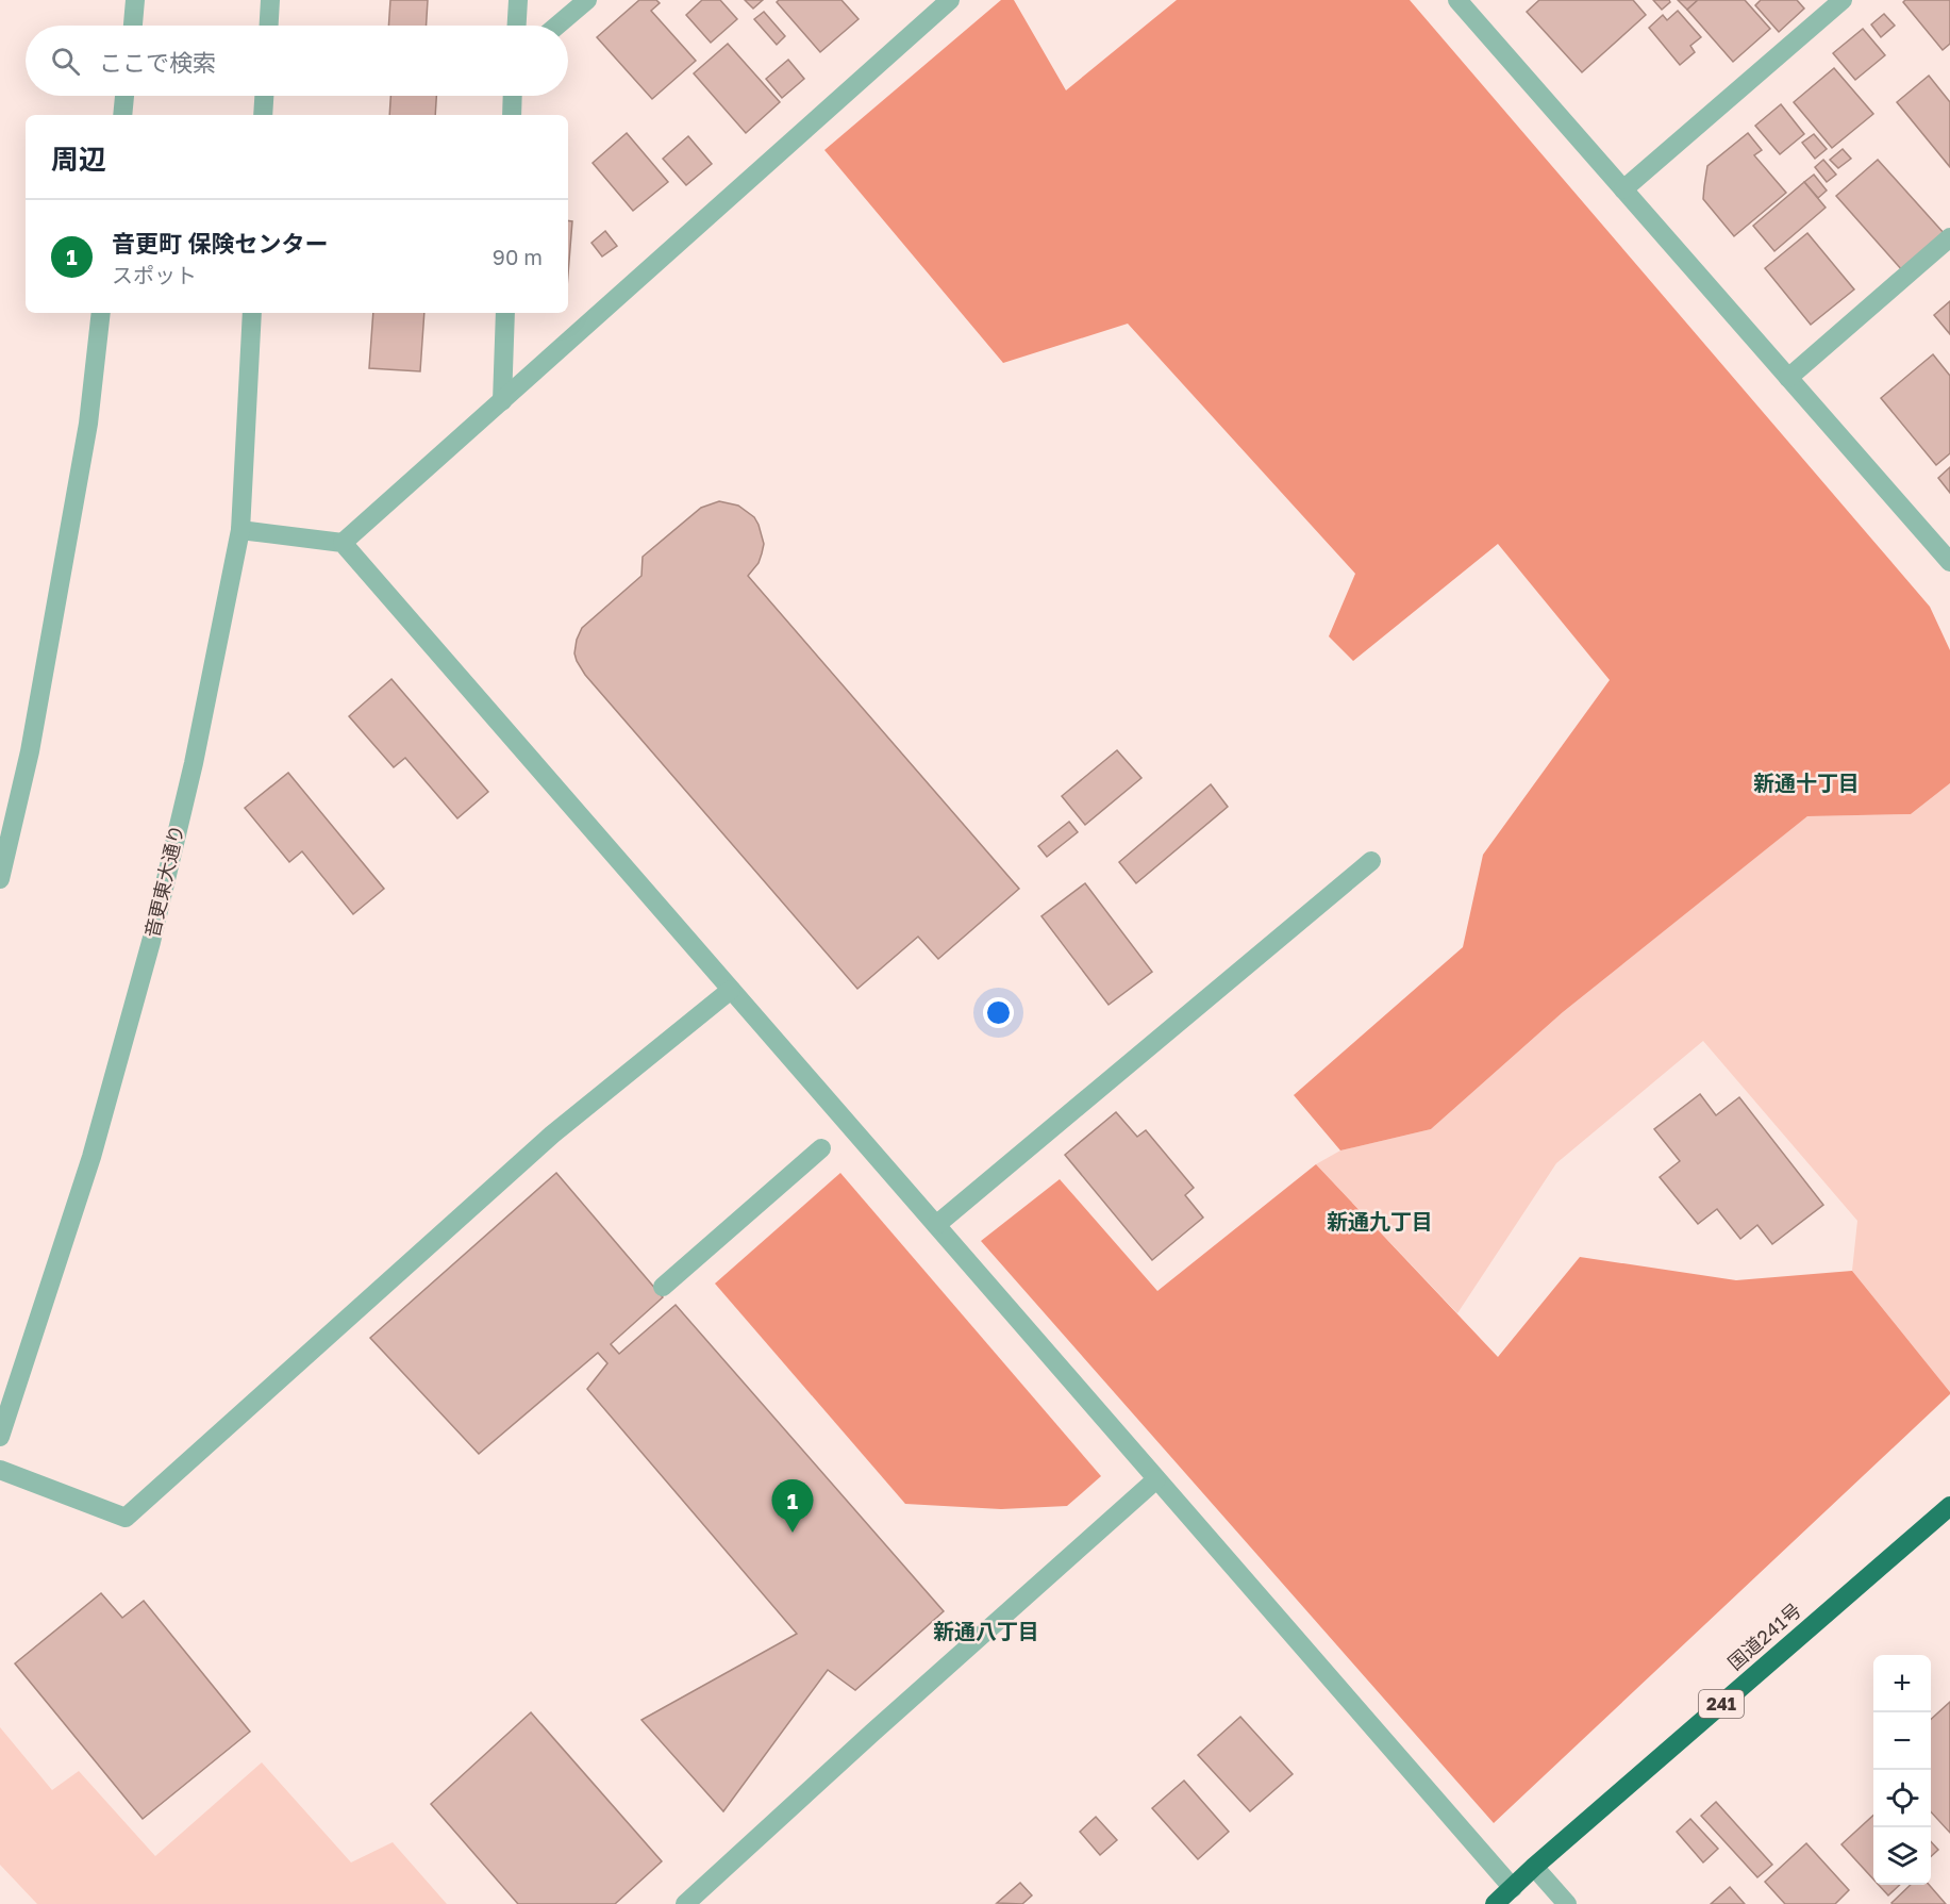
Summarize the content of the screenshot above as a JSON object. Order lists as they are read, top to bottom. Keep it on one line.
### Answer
{"streets":{"highway":["国道241号","241"],"street":["音更東大通り"]},"districts":["新通十丁目","新通九丁目","新通八丁目"],"page":{"search":"ここで検索","heading":"周辺","list":[{"mark":"1","name":"音更町 保険センター","note":"スポット","value":"90 m"}],"pins":"1","map_buttons":["+","−"]}}
